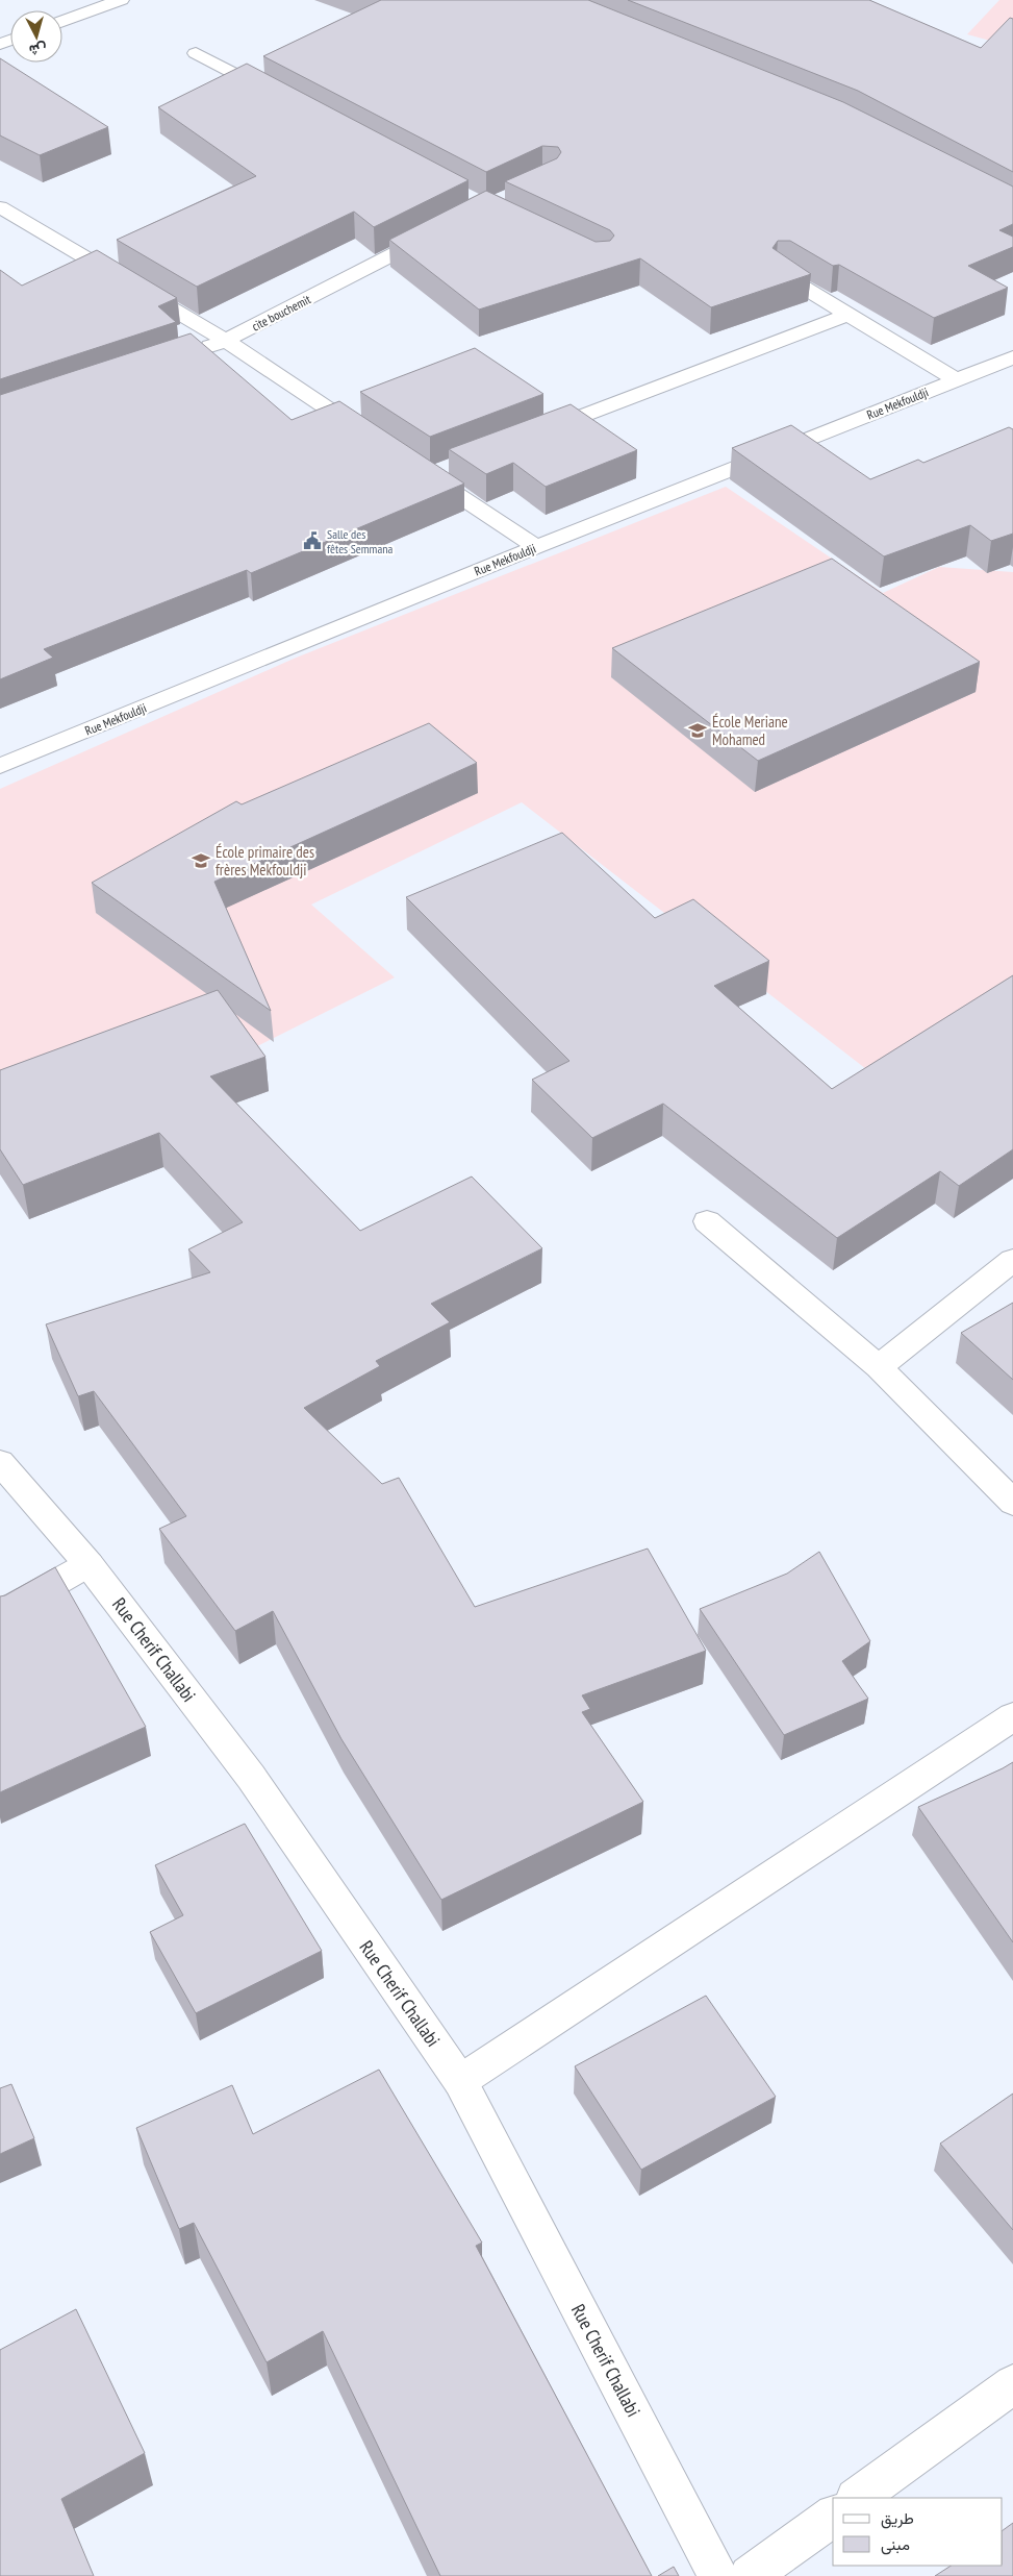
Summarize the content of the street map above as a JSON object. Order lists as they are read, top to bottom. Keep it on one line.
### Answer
{"streets":{"street":["cite bouchemit","Rue Mekfouldji","Rue Cherif Challabi"]},"places":{"public building":["Salle des fêtes Semmana"],"school or university":["École Meriane Mohamed","École primaire des frères Mekfouldji"]},"legend":["طريق","مبنى"],"north":"bottom"}
